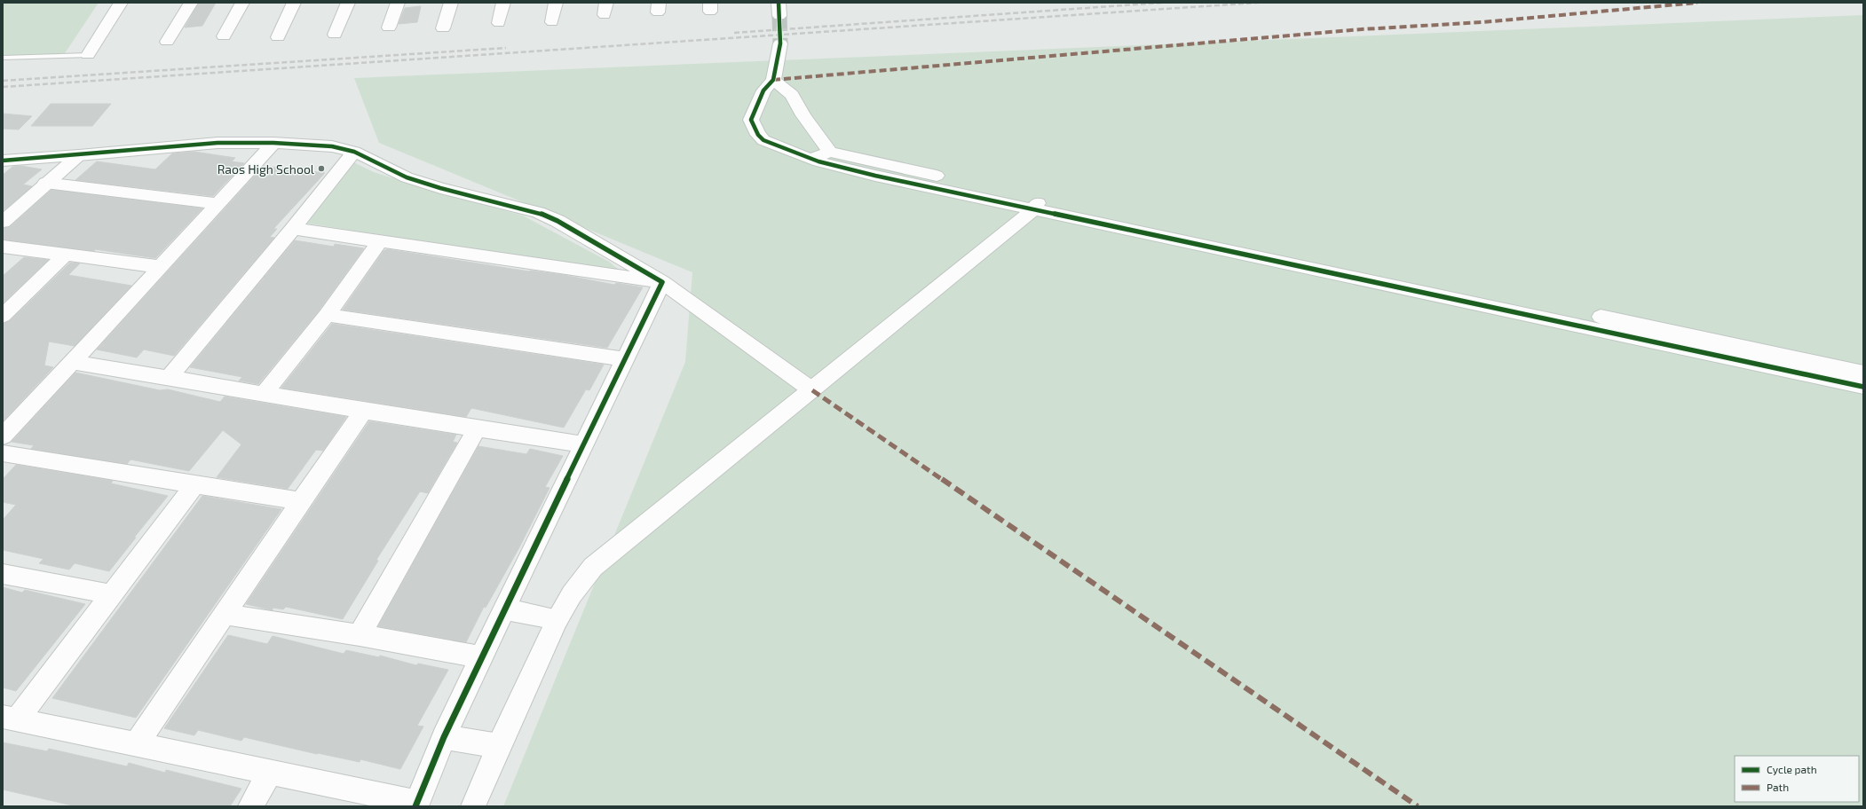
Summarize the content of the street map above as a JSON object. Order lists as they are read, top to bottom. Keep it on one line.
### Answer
{"places":["Raos High School"],"legend":["Cycle path","Path"]}
